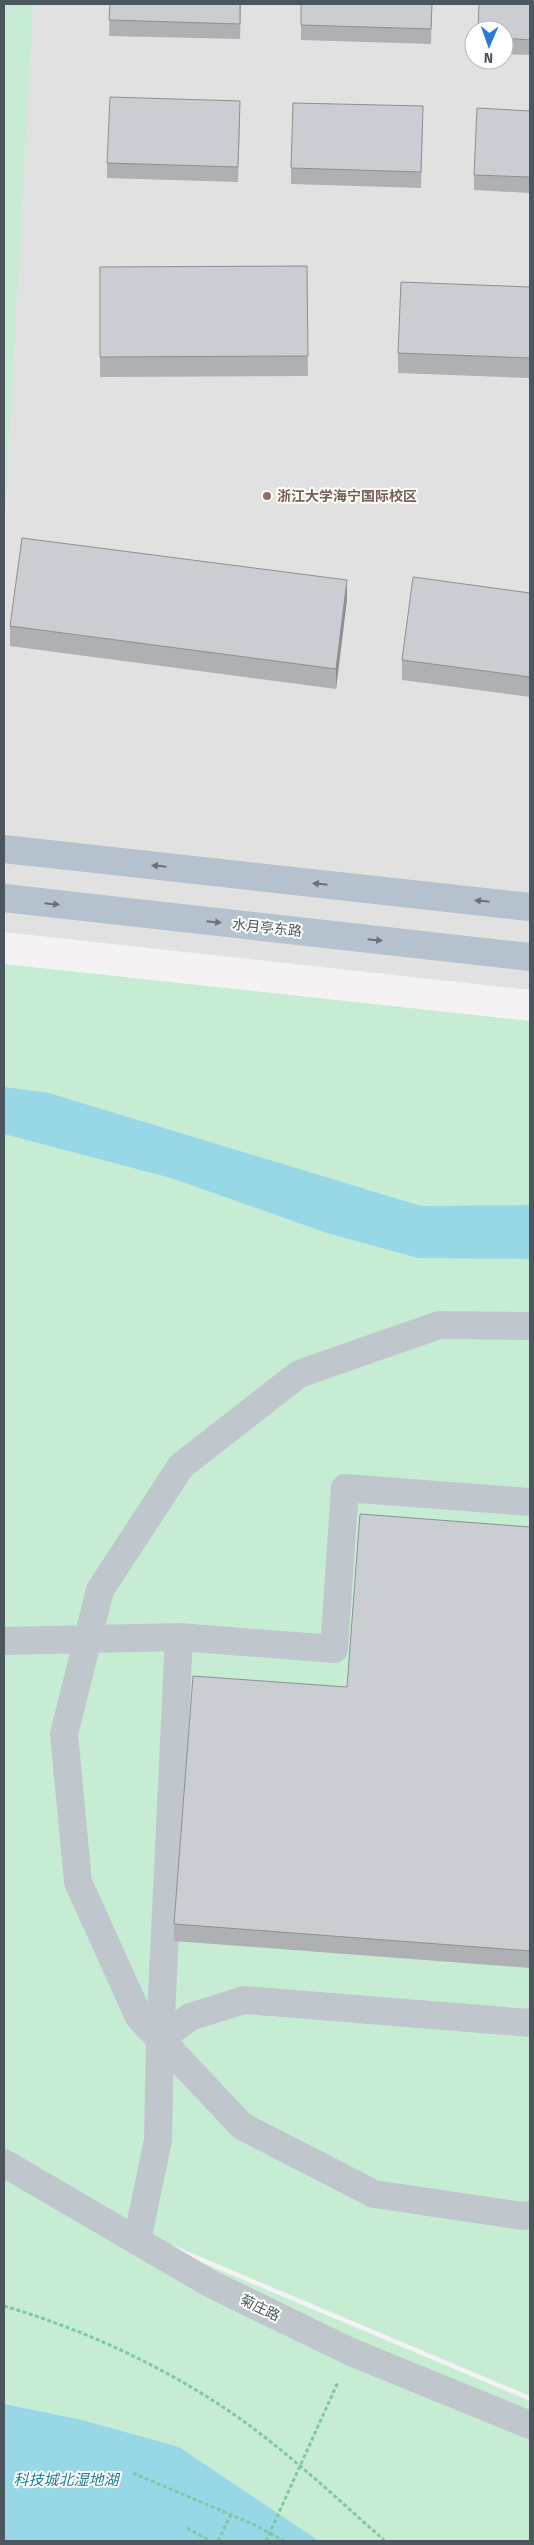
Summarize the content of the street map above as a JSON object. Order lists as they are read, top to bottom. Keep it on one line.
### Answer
{"streets":{"main road":["水月亭东路"],"street":["菊庄路"]},"water":["科技城北湿地湖"],"places":["浙江大学海宁国际校区"],"north":"bottom"}
